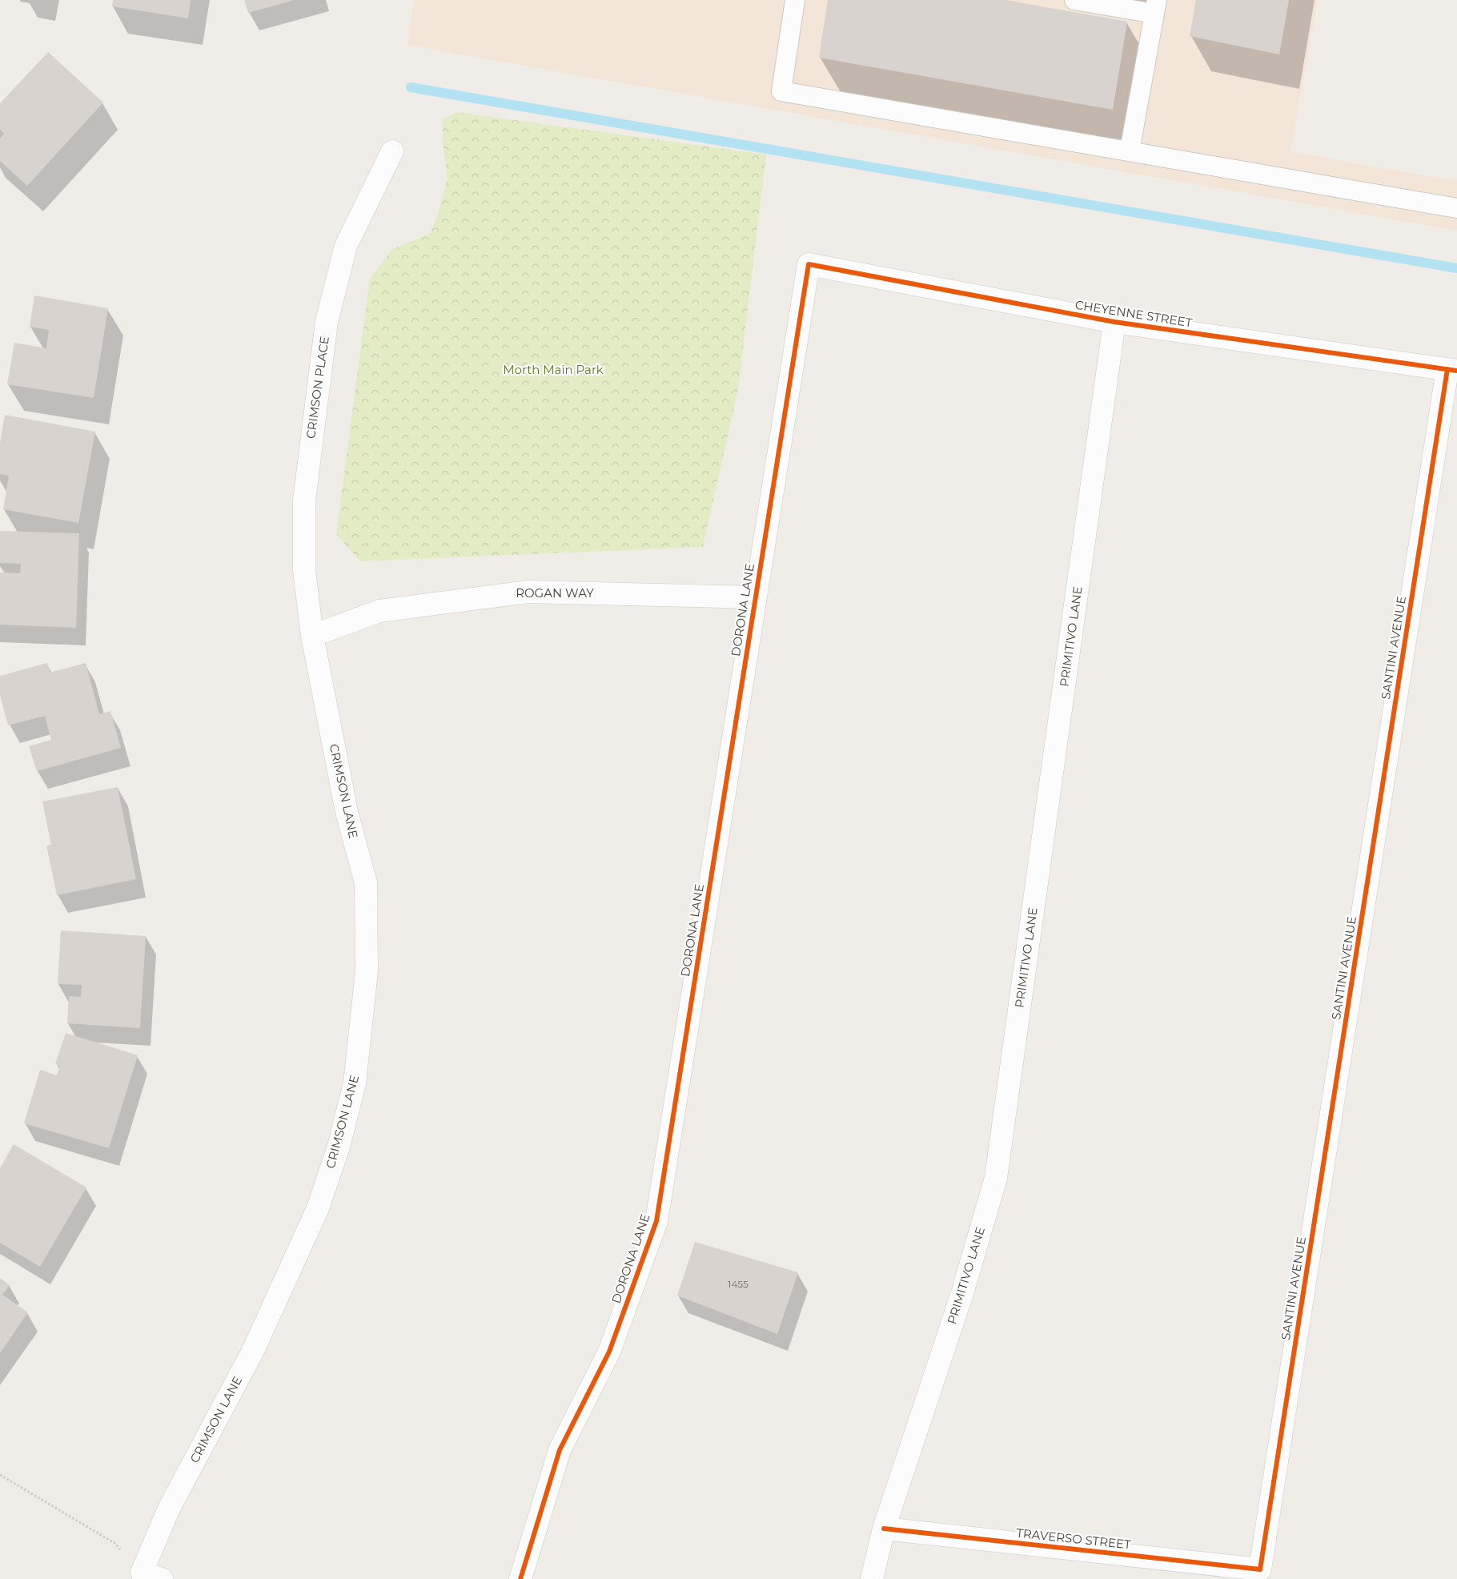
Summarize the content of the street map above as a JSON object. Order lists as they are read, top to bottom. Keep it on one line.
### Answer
{"streets":{"street":["CHEYENNE STREET","CRIMSON PLACE","ROGAN WAY","DORONA LANE","PRIMITIVO LANE","SANTINI AVENUE","CRIMSON LANE","TRAVERSO STREET"]},"crossings":[["CHEYENNE STREET","DORONA LANE"],["CHEYENNE STREET","PRIMITIVO LANE"],["CHEYENNE STREET","SANTINI AVENUE"],["CRIMSON PLACE","ROGAN WAY"],["CRIMSON PLACE","CRIMSON LANE"],["ROGAN WAY","DORONA LANE"],["ROGAN WAY","CRIMSON LANE"],["PRIMITIVO LANE","TRAVERSO STREET"],["SANTINI AVENUE","TRAVERSO STREET"]],"parks":["Morth Main Park"],"house_numbers":["1455"]}
